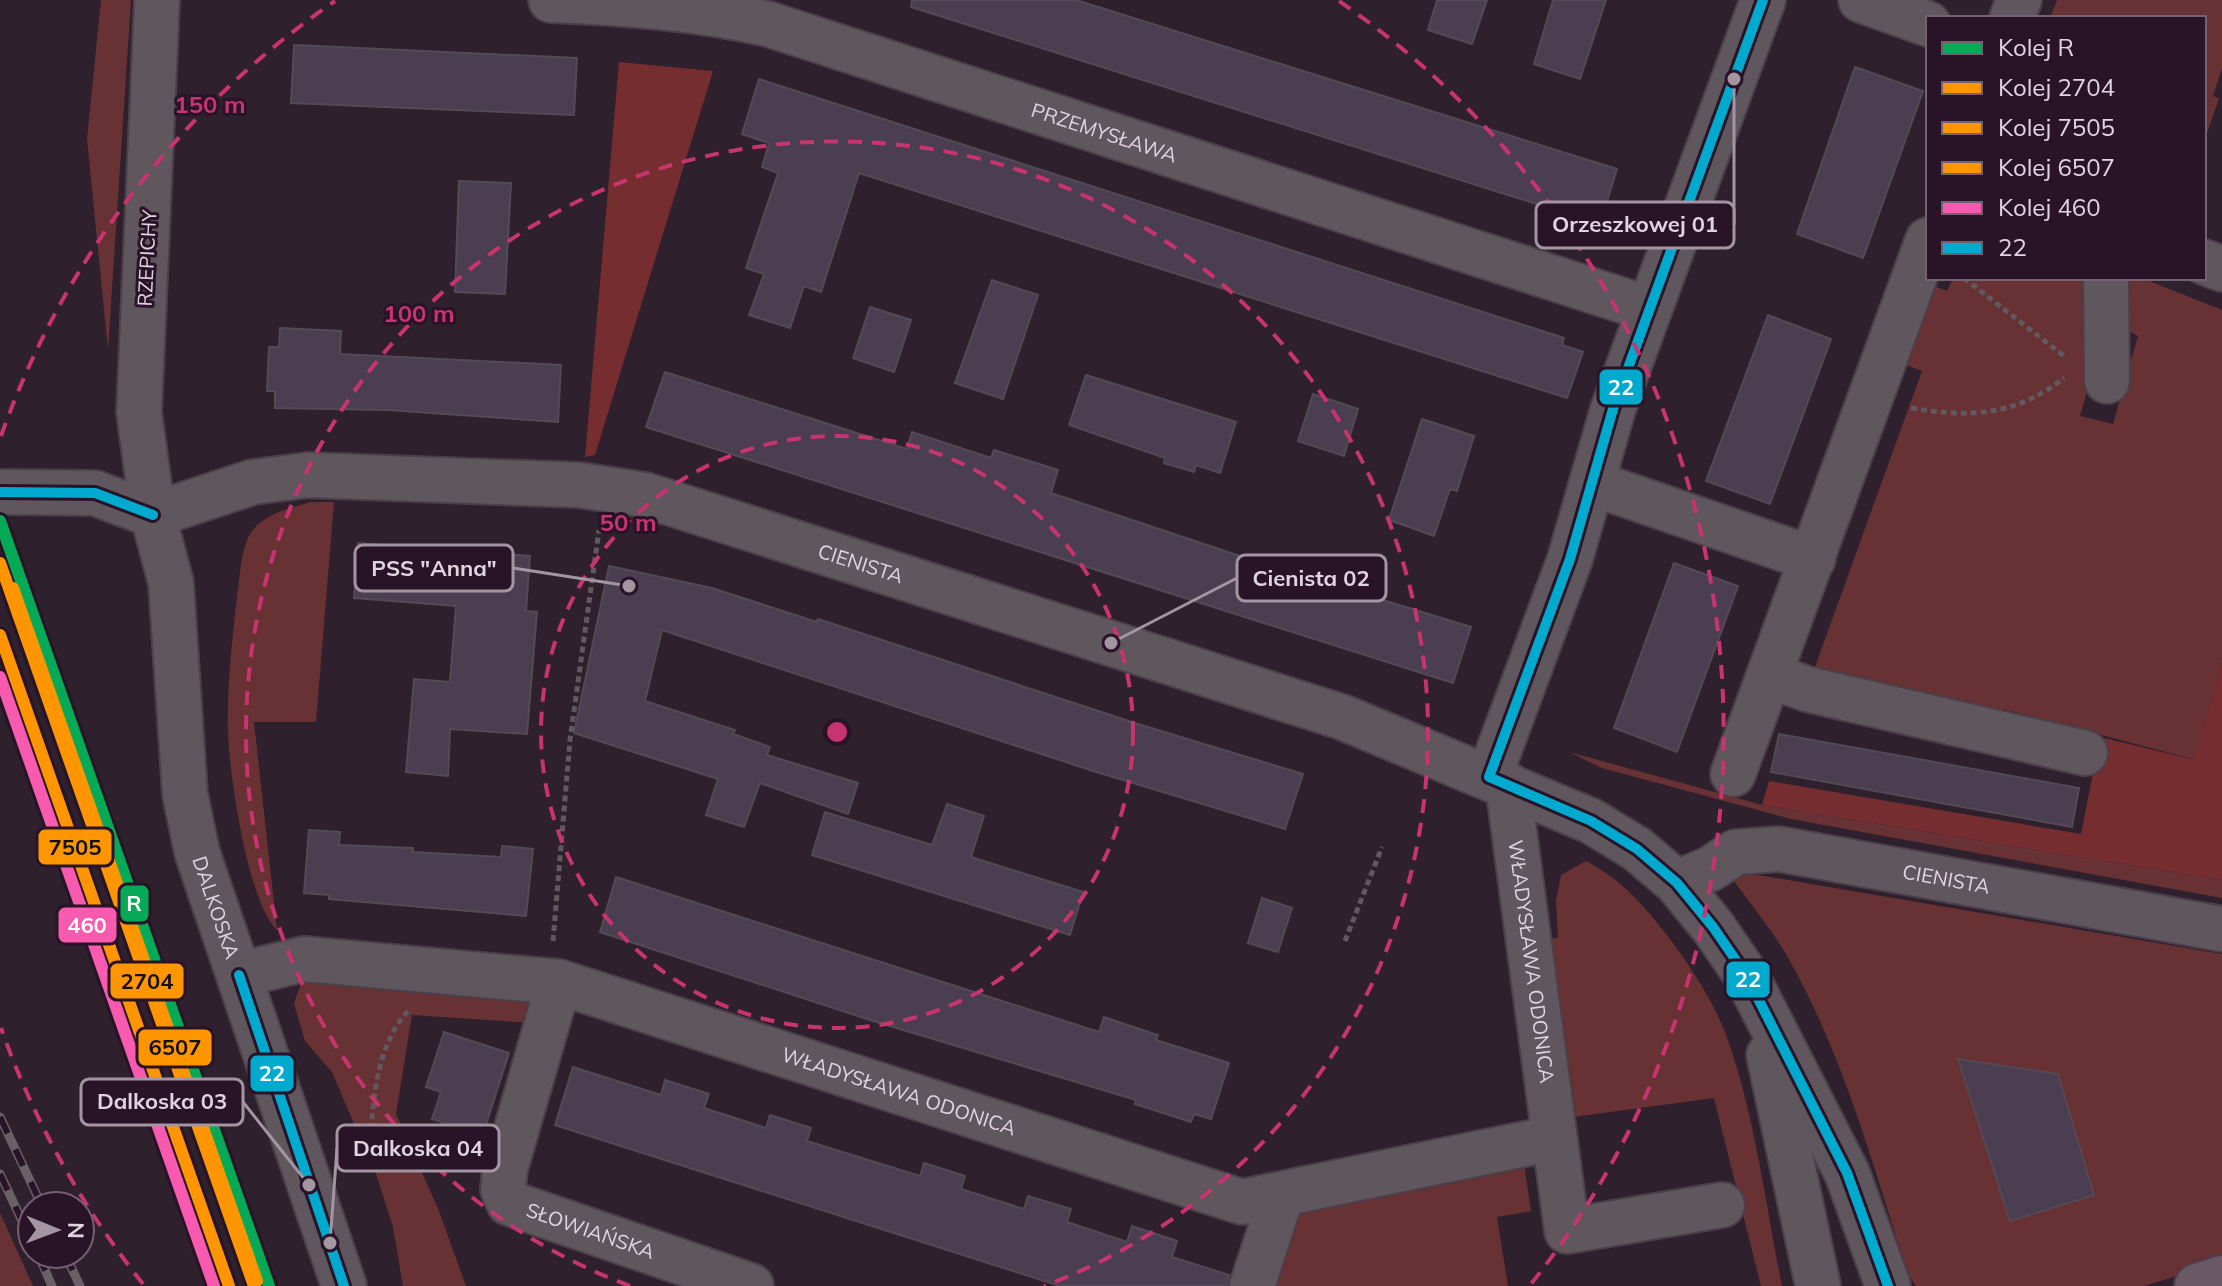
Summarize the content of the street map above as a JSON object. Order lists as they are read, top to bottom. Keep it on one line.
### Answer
{"streets":{"street":["PRZEMYSŁAWA","RZEPICHY","CIENISTA","DALKOSKA","WŁADYSŁAWA ODONICA","SŁOWIAŃSKA"]},"crossings":[["RZEPICHY","CIENISTA"],["RZEPICHY","DALKOSKA"],["CIENISTA","DALKOSKA"],["CIENISTA","WŁADYSŁAWA ODONICA"],["DALKOSKA","WŁADYSŁAWA ODONICA"],["WŁADYSŁAWA ODONICA","SŁOWIAŃSKA"]],"places":["Orzeszkowej 01","PSS \"Anna\"","Cienista 02","Dalkoska 03","Dalkoska 04"],"lines":["transit line 22","rail line R","rail line 2704","rail line 6507","rail line 7505","rail line 460"],"legend":["Kolej R","Kolej 2704","Kolej 7505","Kolej 6507","Kolej 460","22"],"north":"right","rings":["150 m","100 m","50 m"]}
